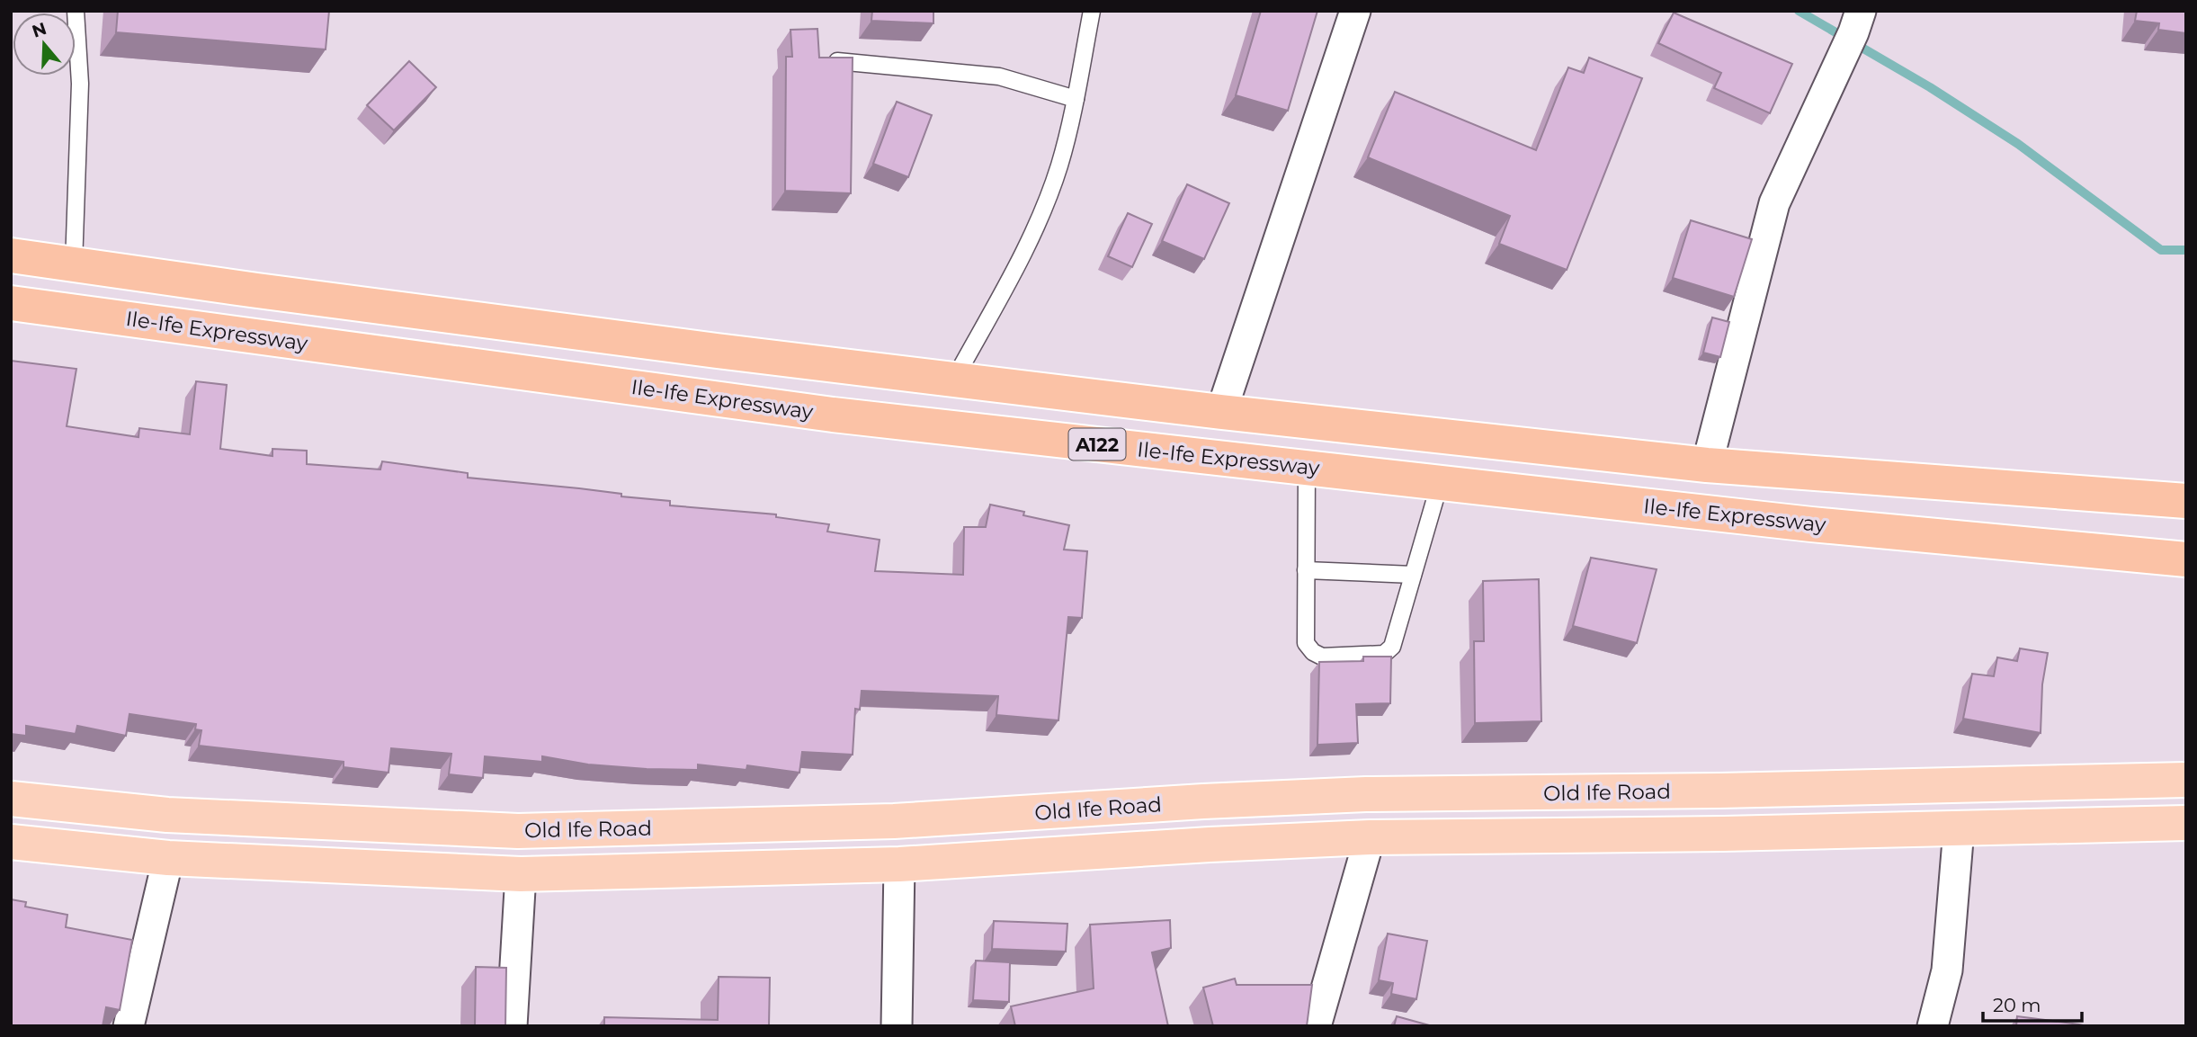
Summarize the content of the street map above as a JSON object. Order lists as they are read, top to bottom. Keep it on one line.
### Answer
{"streets":{"highway":["Ile-Ife Expressway","A122"],"main road":["Old Ife Road"]},"scale_bar":"20 m","north":"top"}
